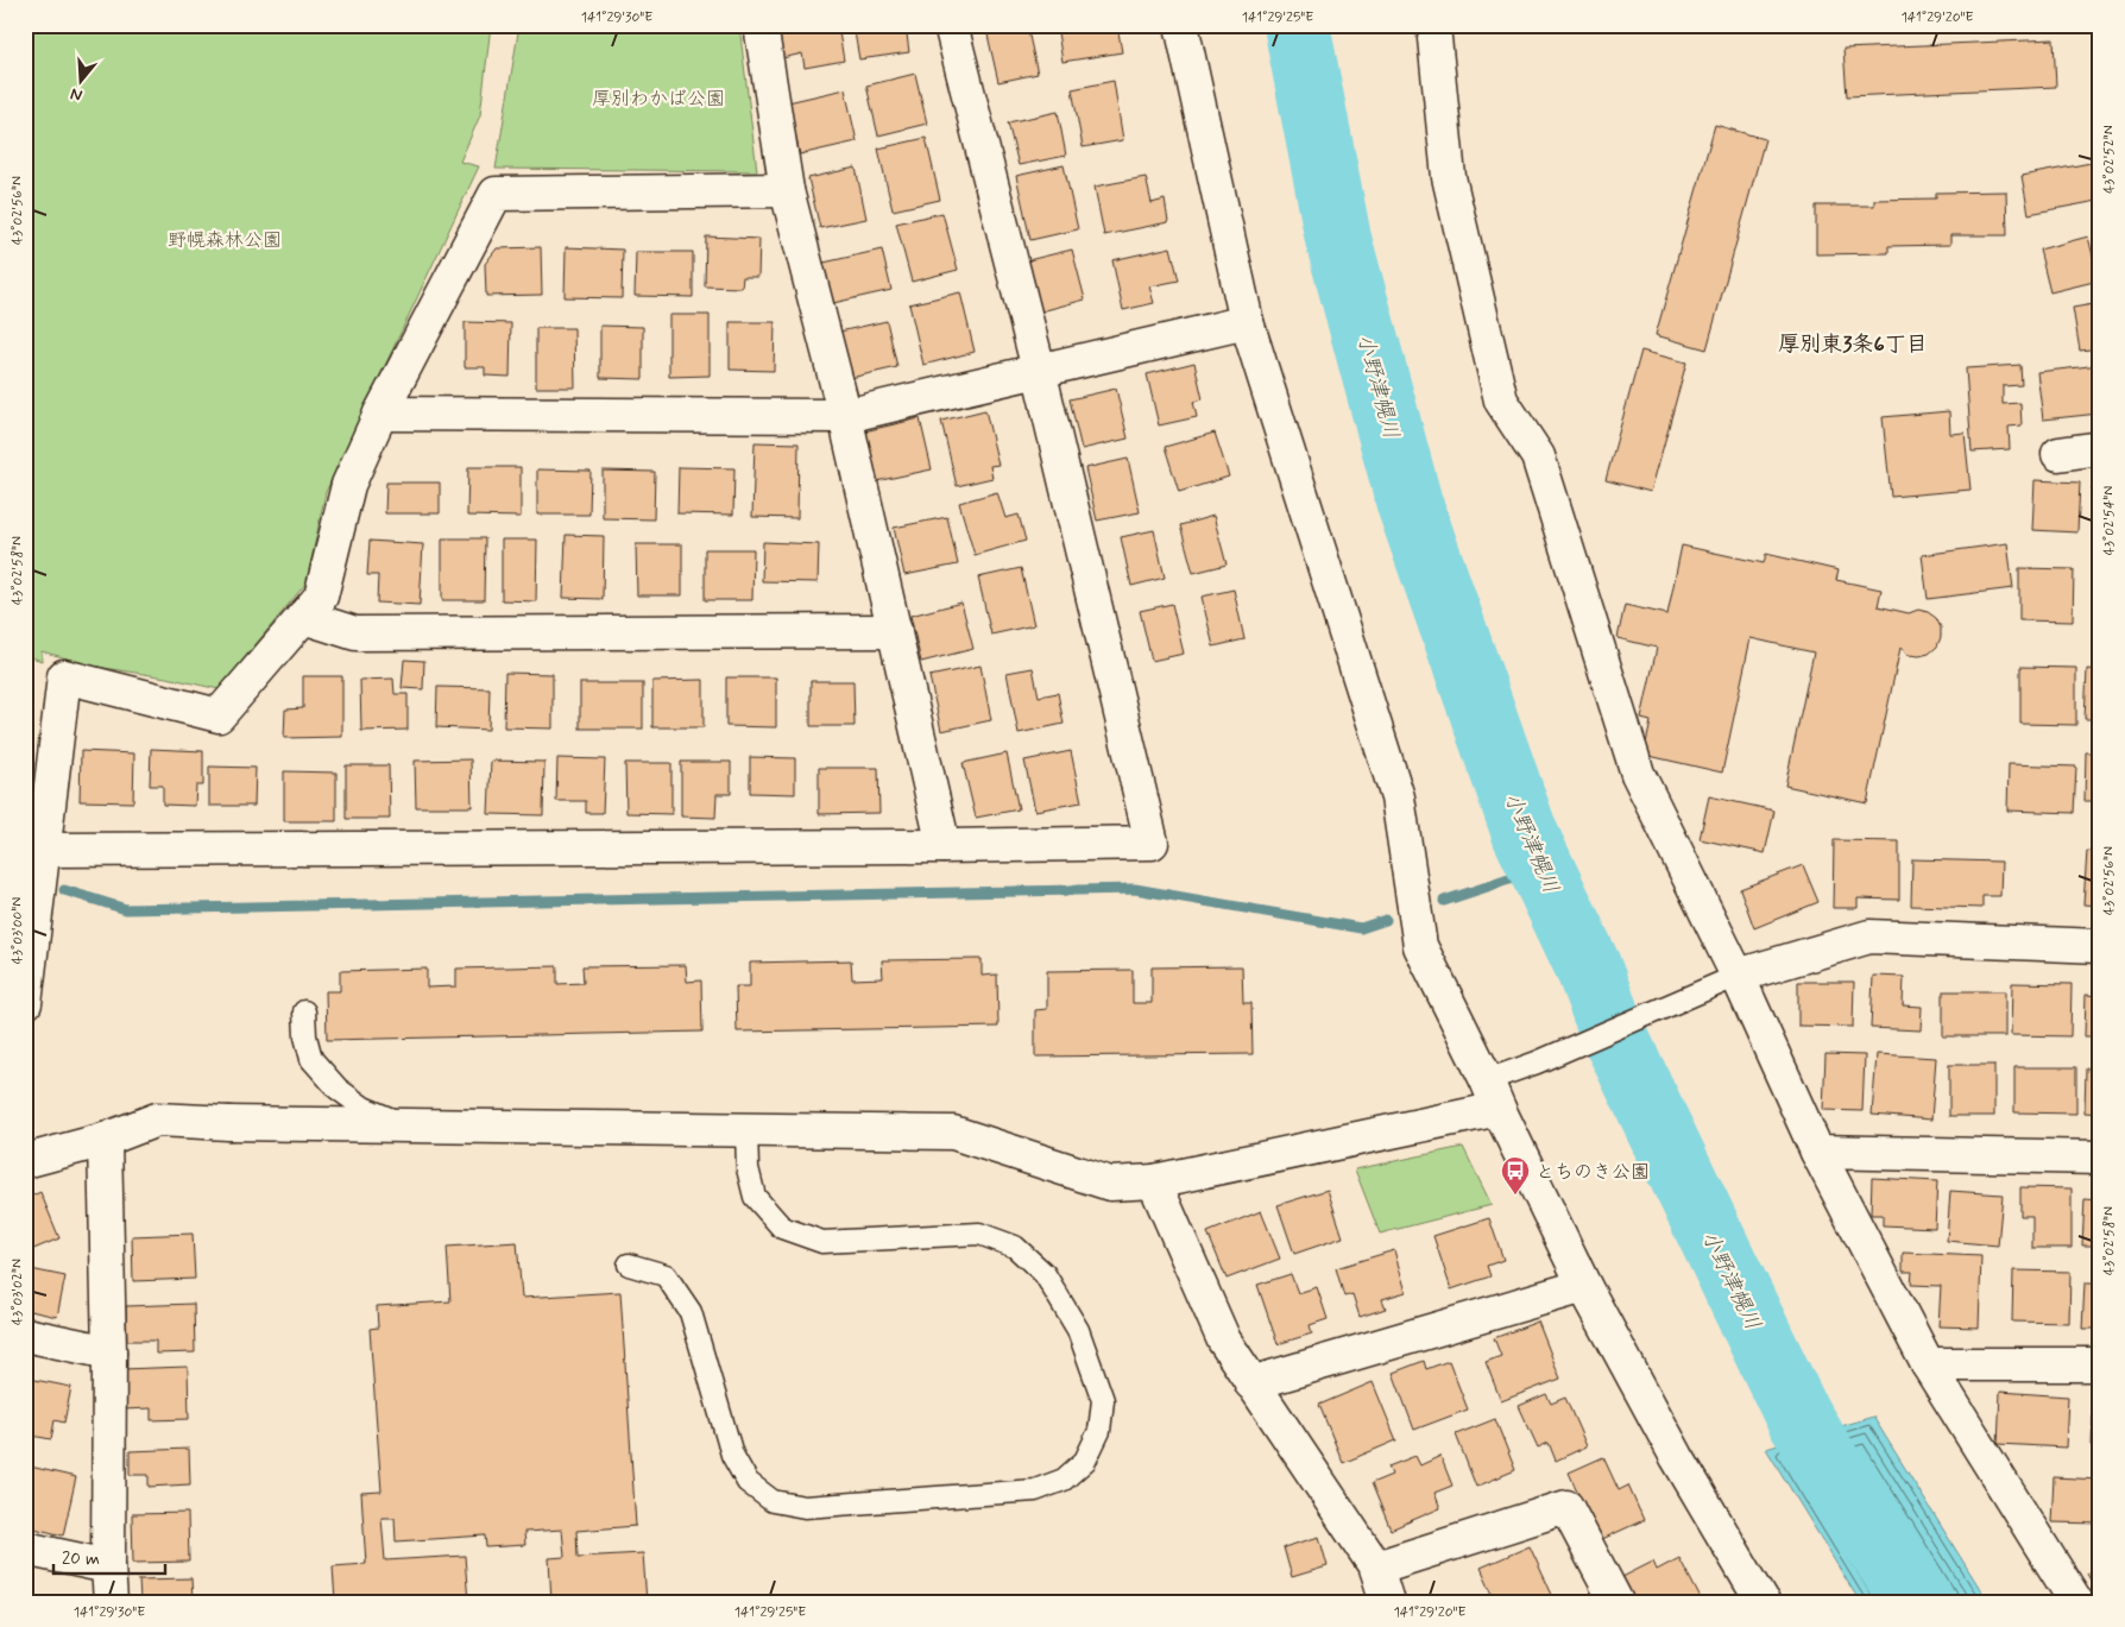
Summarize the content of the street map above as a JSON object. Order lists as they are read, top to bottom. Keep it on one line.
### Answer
{"districts":["厚別東3条6丁目"],"water":["小野津幌川"],"parks":["厚別わかば公園","野幌森林公園"],"places":{"bus stop":["とちのき公園"]},"scale_bar":"20 m","north":"bottom","coordinates":["141°29'30\"E","141°29'25\"E","141°29'20\"E","43°02'52\"N","43°02'56\"N","43°02'54\"N","43°02'58\"N","43°03'00\"N","43°03'02\"N"]}
